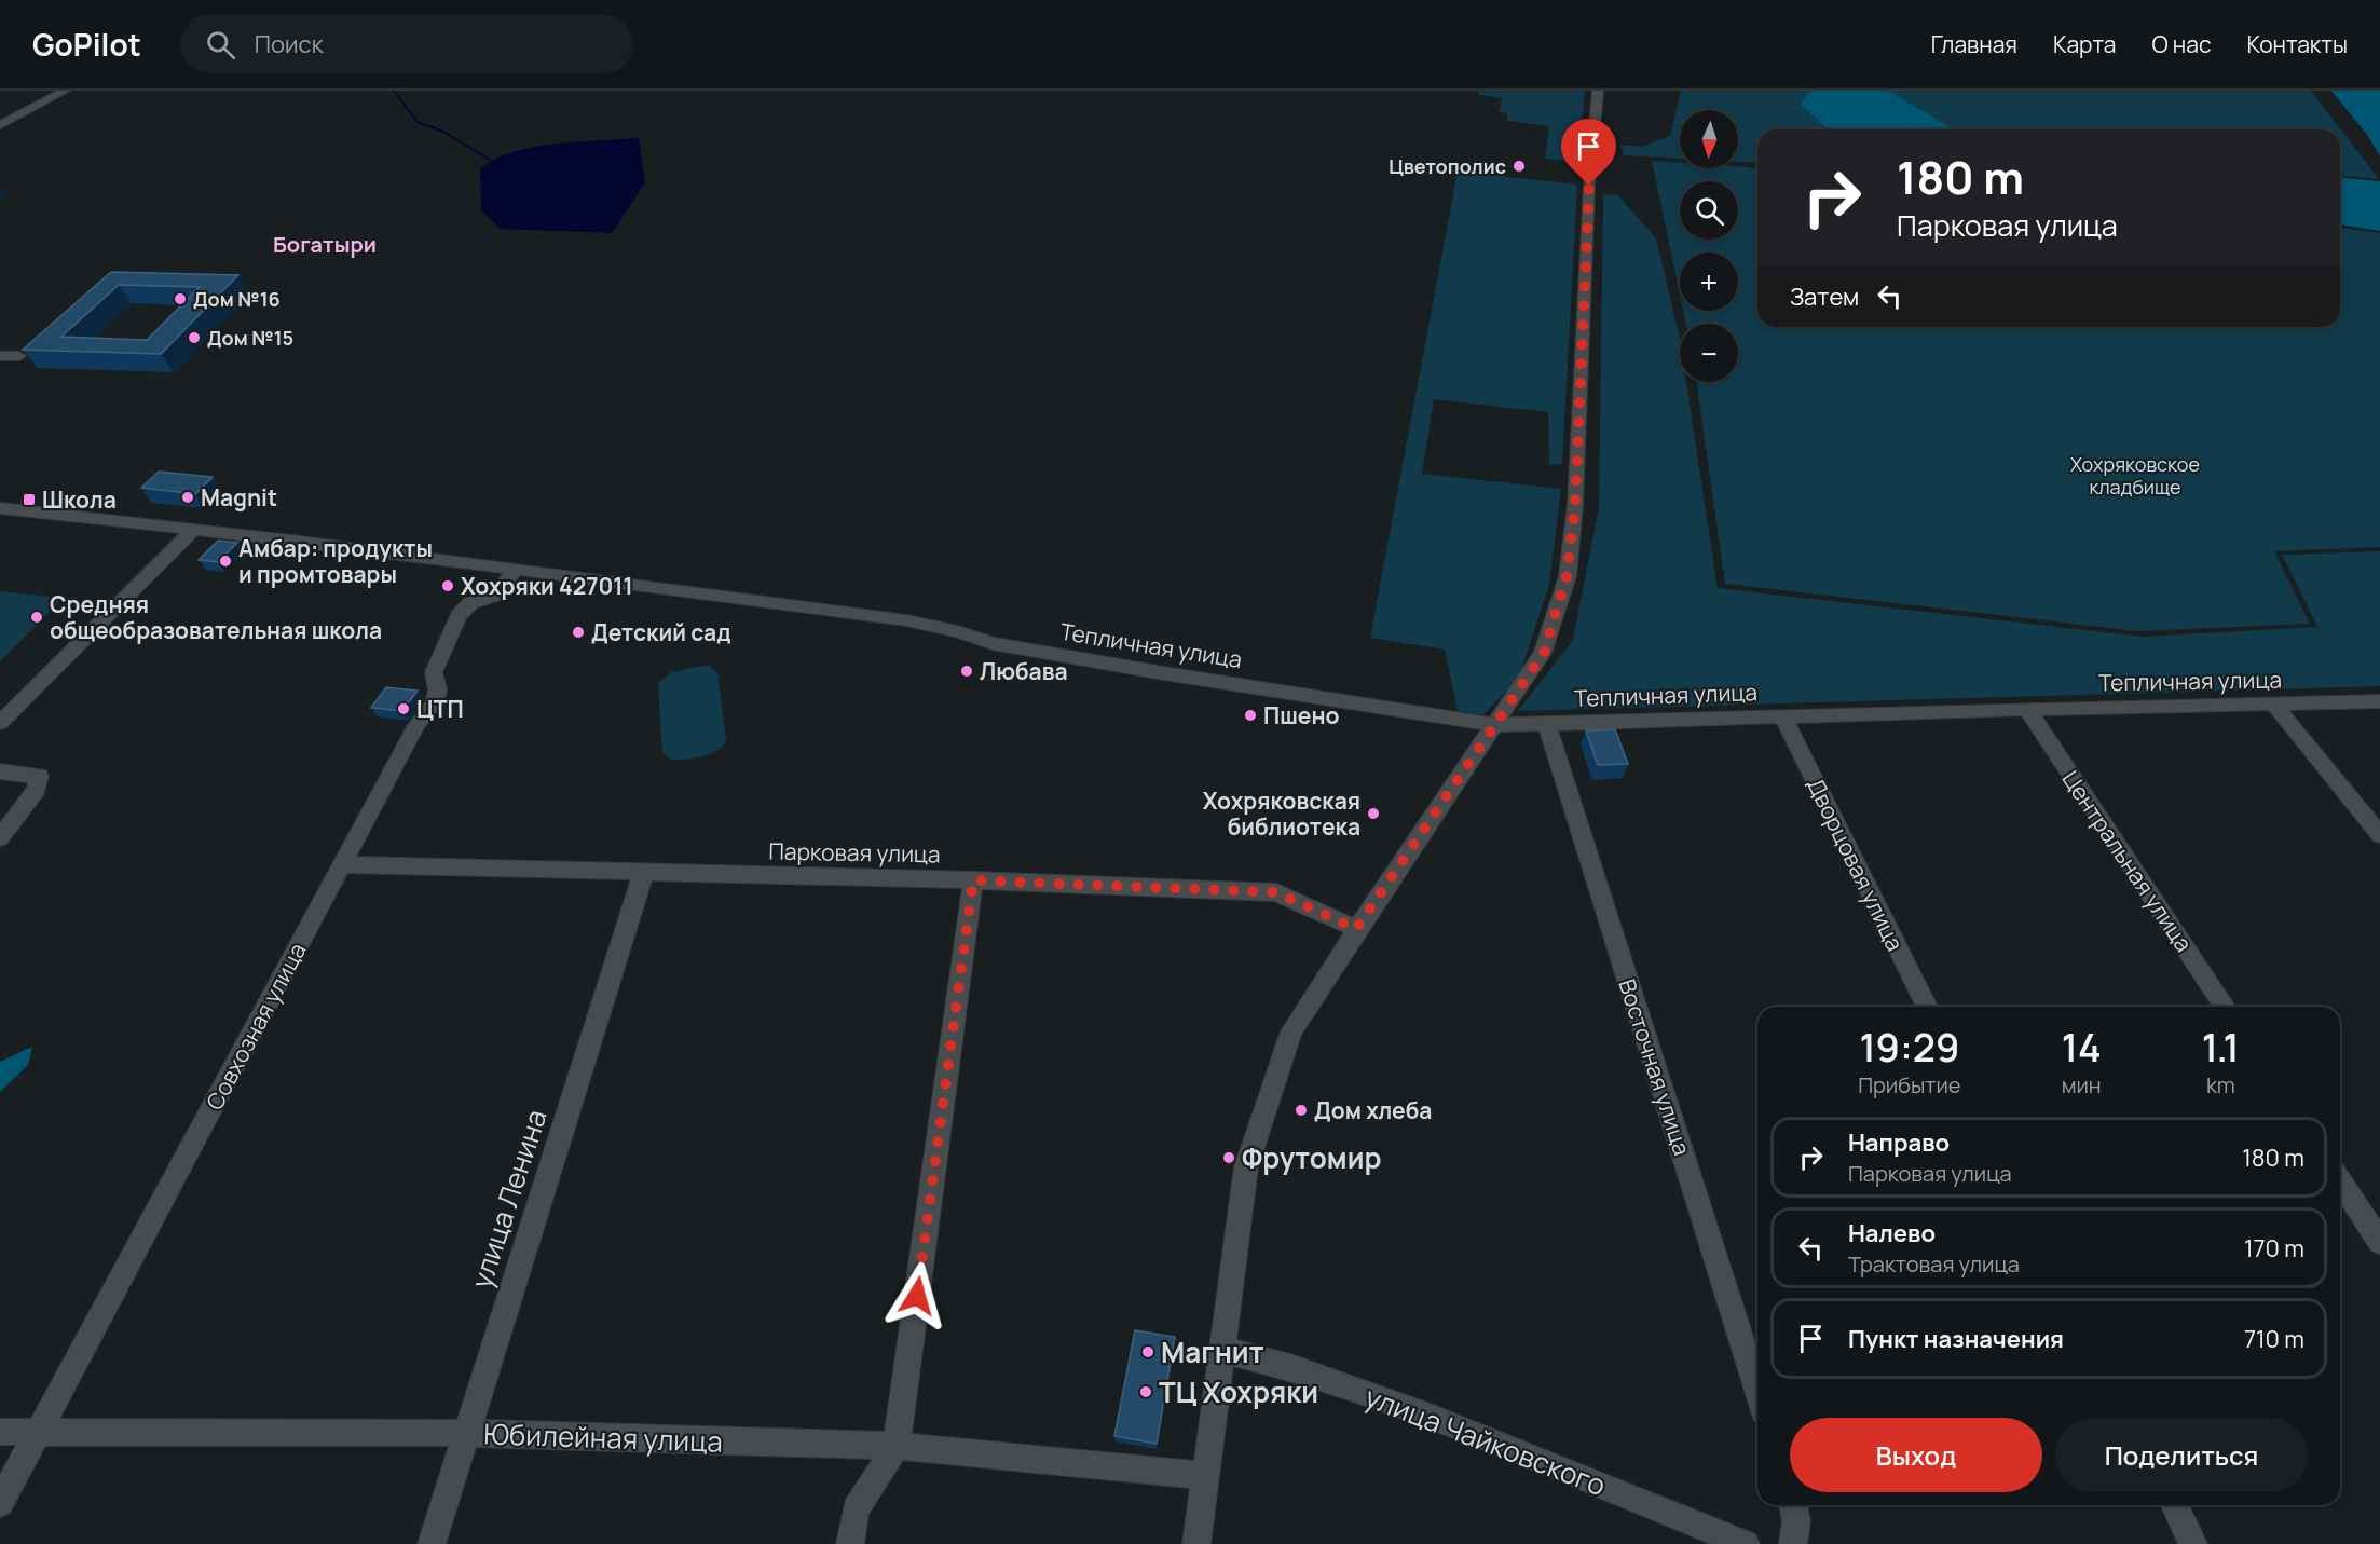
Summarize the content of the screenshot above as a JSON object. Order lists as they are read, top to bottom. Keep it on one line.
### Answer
{"streets":{"street":["Тепличная улица","Парковая улица","Центральная улица","Дворцовая улица","Совхозная улица","Восточная улица","улица Ленина","Юбилейная улица","улица Чайковского"]},"crossings":[["Тепличная улица","Центральная улица"],["Тепличная улица","Дворцовая улица"],["Тепличная улица","Совхозная улица"],["Тепличная улица","Восточная улица"],["Парковая улица","Совхозная улица"],["Парковая улица","улица Ленина"],["Совхозная улица","Юбилейная улица"],["улица Ленина","Юбилейная улица"]],"districts":["Богатыри"],"parks":["Хохряковское кладбище"],"places":{"other":["Цветополис","Дом №16","Дом №15","Magnit","Амбар: продукты и промтовары","Хохряки 427011","Средняя общеобразовательная школа","Детский сад","Любава","ЦТП","Пшено","Хохряковская библиотека","Дом хлеба","Фрутомир","Магнит","ТЦ Хохряки"],"transit":["Школа"]},"north":"bottom","page":{"header":"GoPilot","search":"Поиск","nav":["Главная","Карта","О нас","Контакты"],"map_buttons":["+","−"],"turn":["180 m","Парковая улица"],"then":"Затем","eta":["19:29","Прибытие","14","мин","1.1","km"],"list":[{"name":"Направо","note":"Парковая улица","value":"180 m"},{"name":"Налево","note":"Трактовая улица","value":"170 m"},{"name":"Пункт назначения","value":"710 m"}],"buttons":["Выход","Поделиться"]}}
